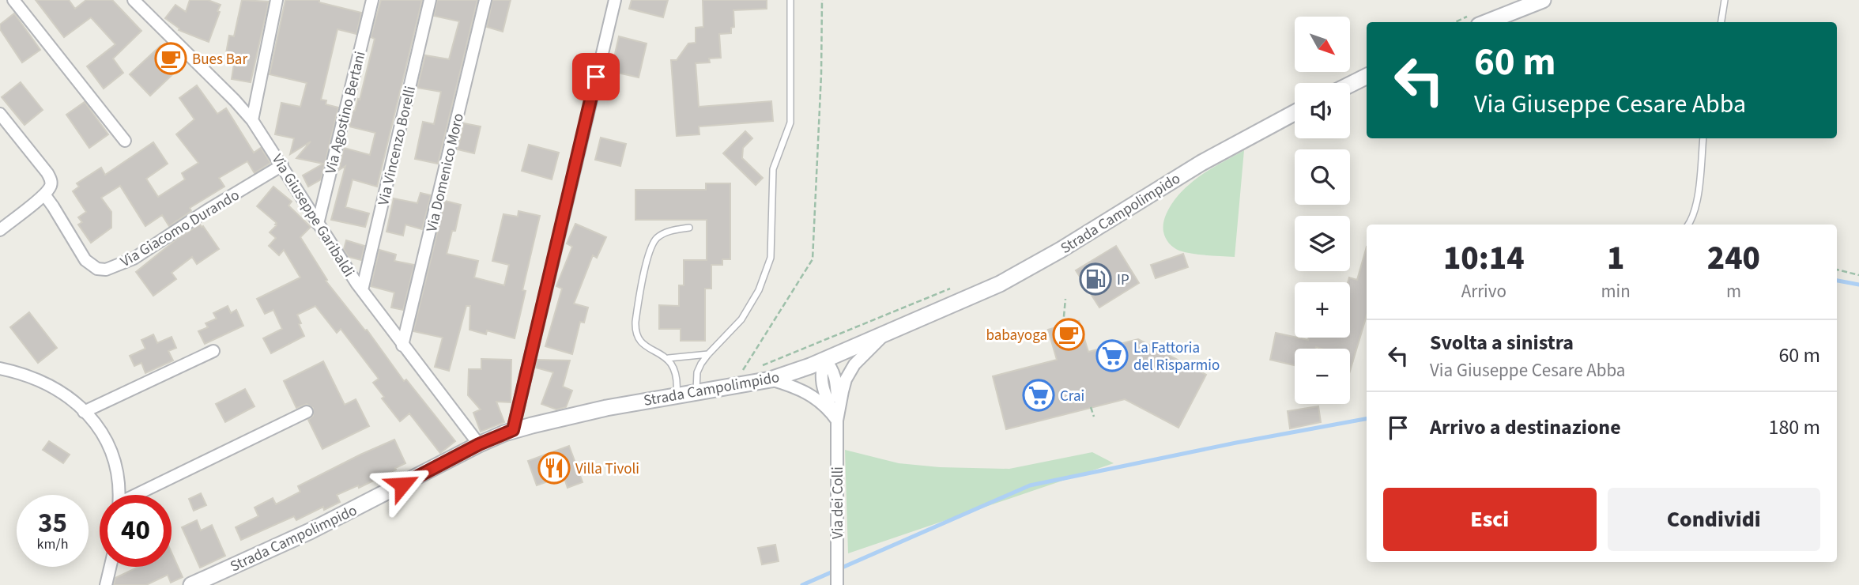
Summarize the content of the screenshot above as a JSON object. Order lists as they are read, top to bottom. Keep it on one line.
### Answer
{"streets":{"street":["Via Agostino Bertani","Via Vincenzo Borelli","Via Domenico Moro","Strada Campolimpido","Via Giuseppe Garibaldi","Via Giacomo Durando","Via dei Colli"]},"crossings":[["Via Agostino Bertani","Via Giuseppe Garibaldi"],["Via Vincenzo Borelli","Via Giuseppe Garibaldi"],["Via Domenico Moro","Via Giuseppe Garibaldi"],["Strada Campolimpido","Via Giuseppe Garibaldi"],["Strada Campolimpido","Via dei Colli"],["Via Giuseppe Garibaldi","Via Giacomo Durando"]],"places":{"cafe":["Bues Bar","babayoga"],"fuel station":["IP"],"supermarket":["La Fattoria del Risparmio","Crai"],"restaurant":["Villa Tivoli"]},"north":"bottom right","page":{"map_buttons":["+","−"],"turn":["60 m","Via Giuseppe Cesare Abba"],"eta":["10:14","Arrivo","1","min","240","m"],"list":[{"name":"Svolta a sinistra","note":"Via Giuseppe Cesare Abba","value":"60 m"},{"name":"Arrivo a destinazione","value":"180 m"}],"buttons":["Esci","Condividi"],"speed":"35 km/h","limit":"40"}}
